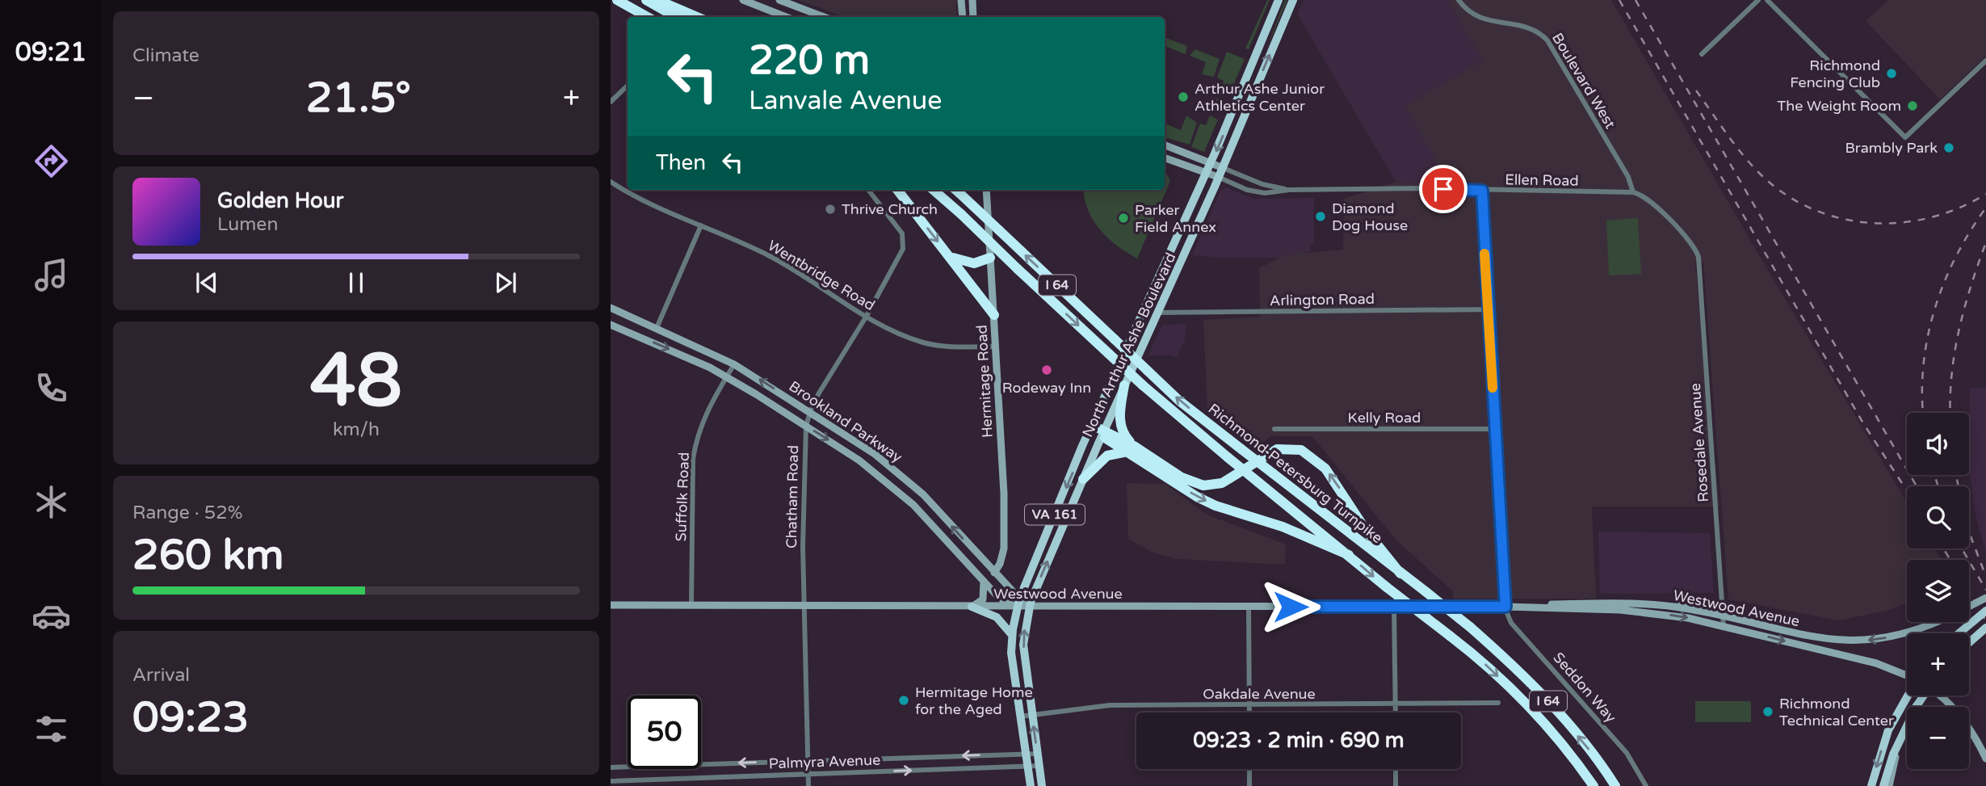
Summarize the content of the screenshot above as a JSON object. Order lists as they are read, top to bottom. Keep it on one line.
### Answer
{"streets":{"highway":["I 64","Richmond-Petersburg Turnpike"],"main road":["North Arthur Ashe Boulevard","Hermitage Road","Brookland Parkway","VA 161","Westwood Avenue"],"street":["Boulevard West","Ellen Road","Wentbridge Road","Arlington Road","Kelly Road","Rosedale Avenue","Suffolk Road","Chatham Road","Seddon Way","Oakdale Avenue","Palmyra Avenue"]},"crossings":[["Boulevard West","Ellen Road"],["Boulevard West","Rosedale Avenue"],["Ellen Road","North Arthur Ashe Boulevard"],["Ellen Road","Rosedale Avenue"],["Wentbridge Road","Hermitage Road"],["Wentbridge Road","Chatham Road"],["Arlington Road","North Arthur Ashe Boulevard"],["North Arthur Ashe Boulevard","Brookland Parkway"],["North Arthur Ashe Boulevard","VA 161"],["North Arthur Ashe Boulevard","Westwood Avenue"],["Hermitage Road","Brookland Parkway"],["Brookland Parkway","Suffolk Road"],["Brookland Parkway","Chatham Road"],["Brookland Parkway","VA 161"],["Brookland Parkway","Westwood Avenue"],["Rosedale Avenue","Westwood Avenue"],["Suffolk Road","Westwood Avenue"],["Chatham Road","Westwood Avenue"],["Chatham Road","Palmyra Avenue"],["VA 161","Westwood Avenue"],["VA 161","Oakdale Avenue"],["VA 161","Palmyra Avenue"],["Westwood Avenue","Seddon Way"]],"places":["Richmond Fencing Club","Arthur Ashe Junior Athletics Center","The Weight Room","Brambly Park","Thrive Church","Diamond Dog House","Parker Field Annex","Rodeway Inn","Hermitage Home for the Aged","Richmond Technical Center"],"page":{"tabs":"09:21","tile":["Climate",["48","km/h"],["Range · 52%","260 km"],["Arrival","09:23"]],"turn":["220 m","Lanvale Avenue"],"heat":["−","21.5°","+"],"then":"Then","song":["Golden Hour","Lumen"],"map_buttons":["+","−"],"limit":"50","trip":"09:23 · 2 min · 690 m"}}
